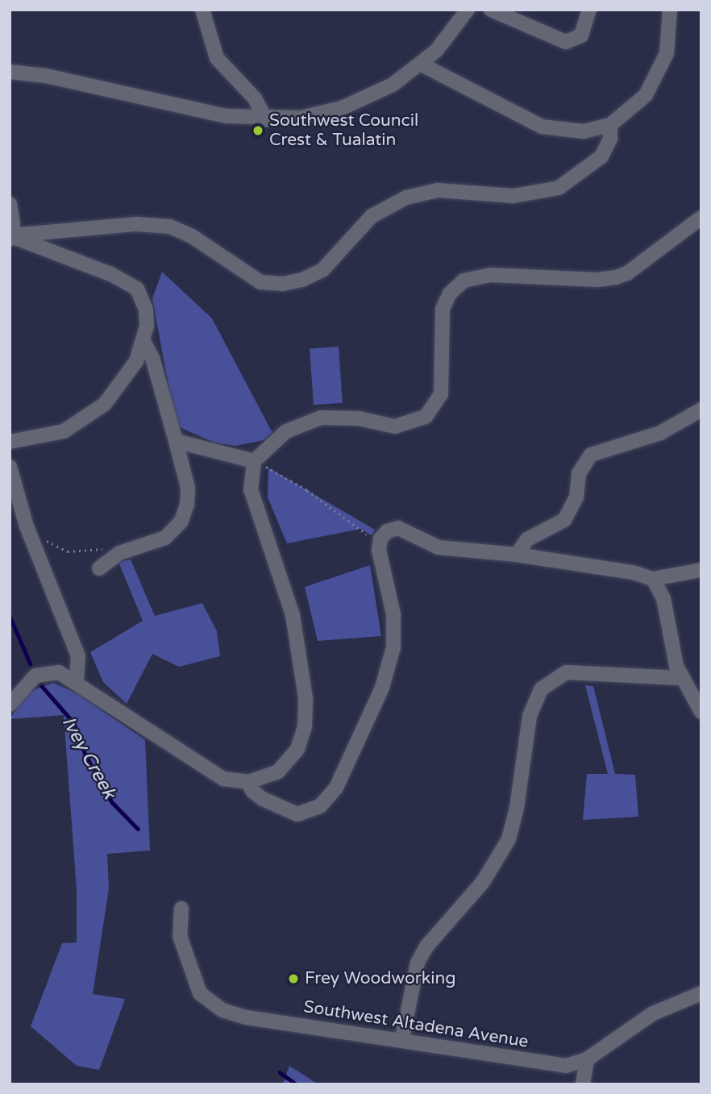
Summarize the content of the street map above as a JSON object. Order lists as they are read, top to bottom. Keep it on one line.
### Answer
{"streets":{"street":["Southwest Altadena Avenue"]},"water":["Ivey Creek"],"places":["Southwest Council Crest & Tualatin","Frey Woodworking"]}
